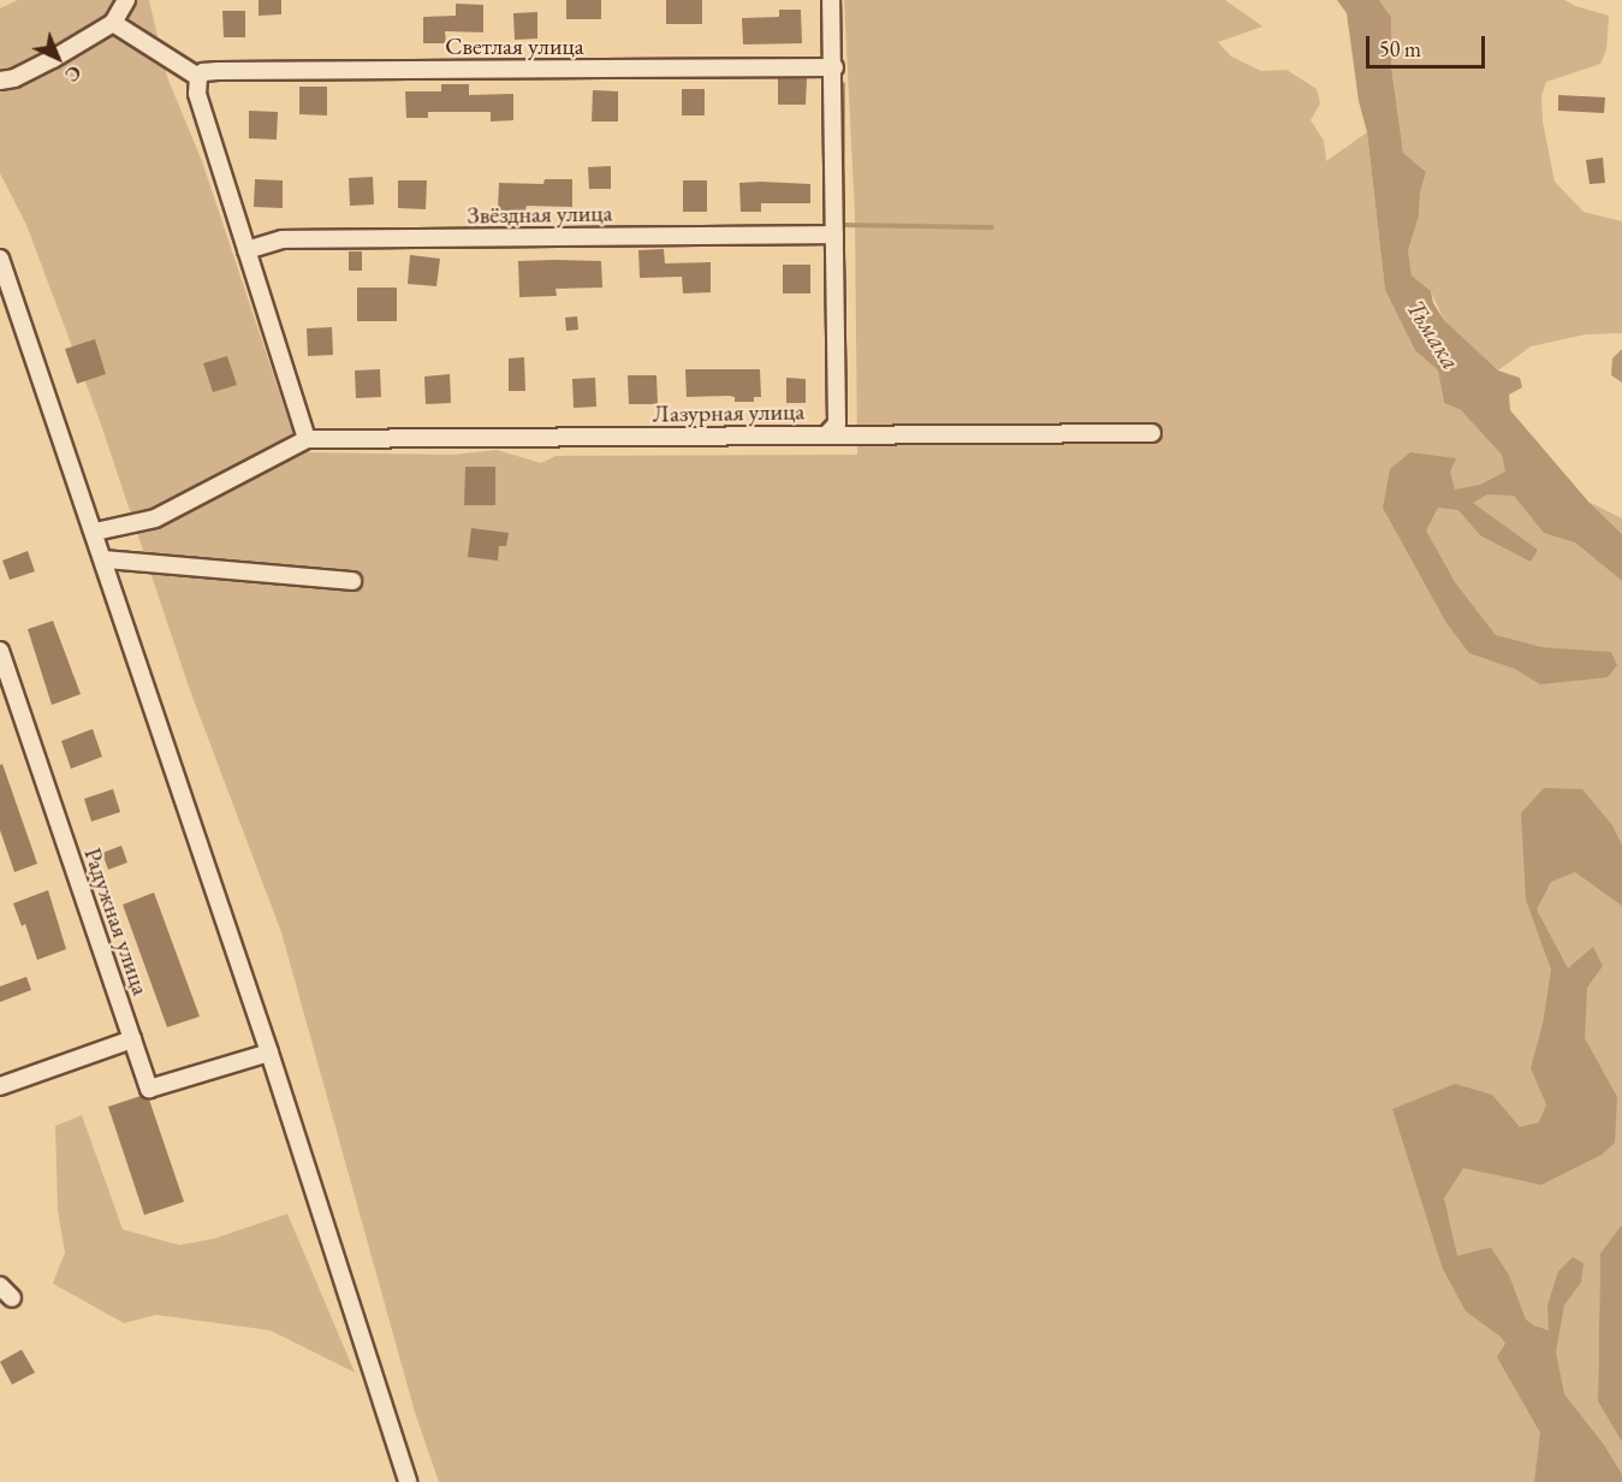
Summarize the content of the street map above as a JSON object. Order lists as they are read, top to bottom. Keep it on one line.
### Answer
{"streets":{"street":["Светлая улица","Звёздная улица","Лазурная улица","Радужная улица"]},"water":["Тьмака"],"scale_bar":"50 m","north":"bottom right"}
